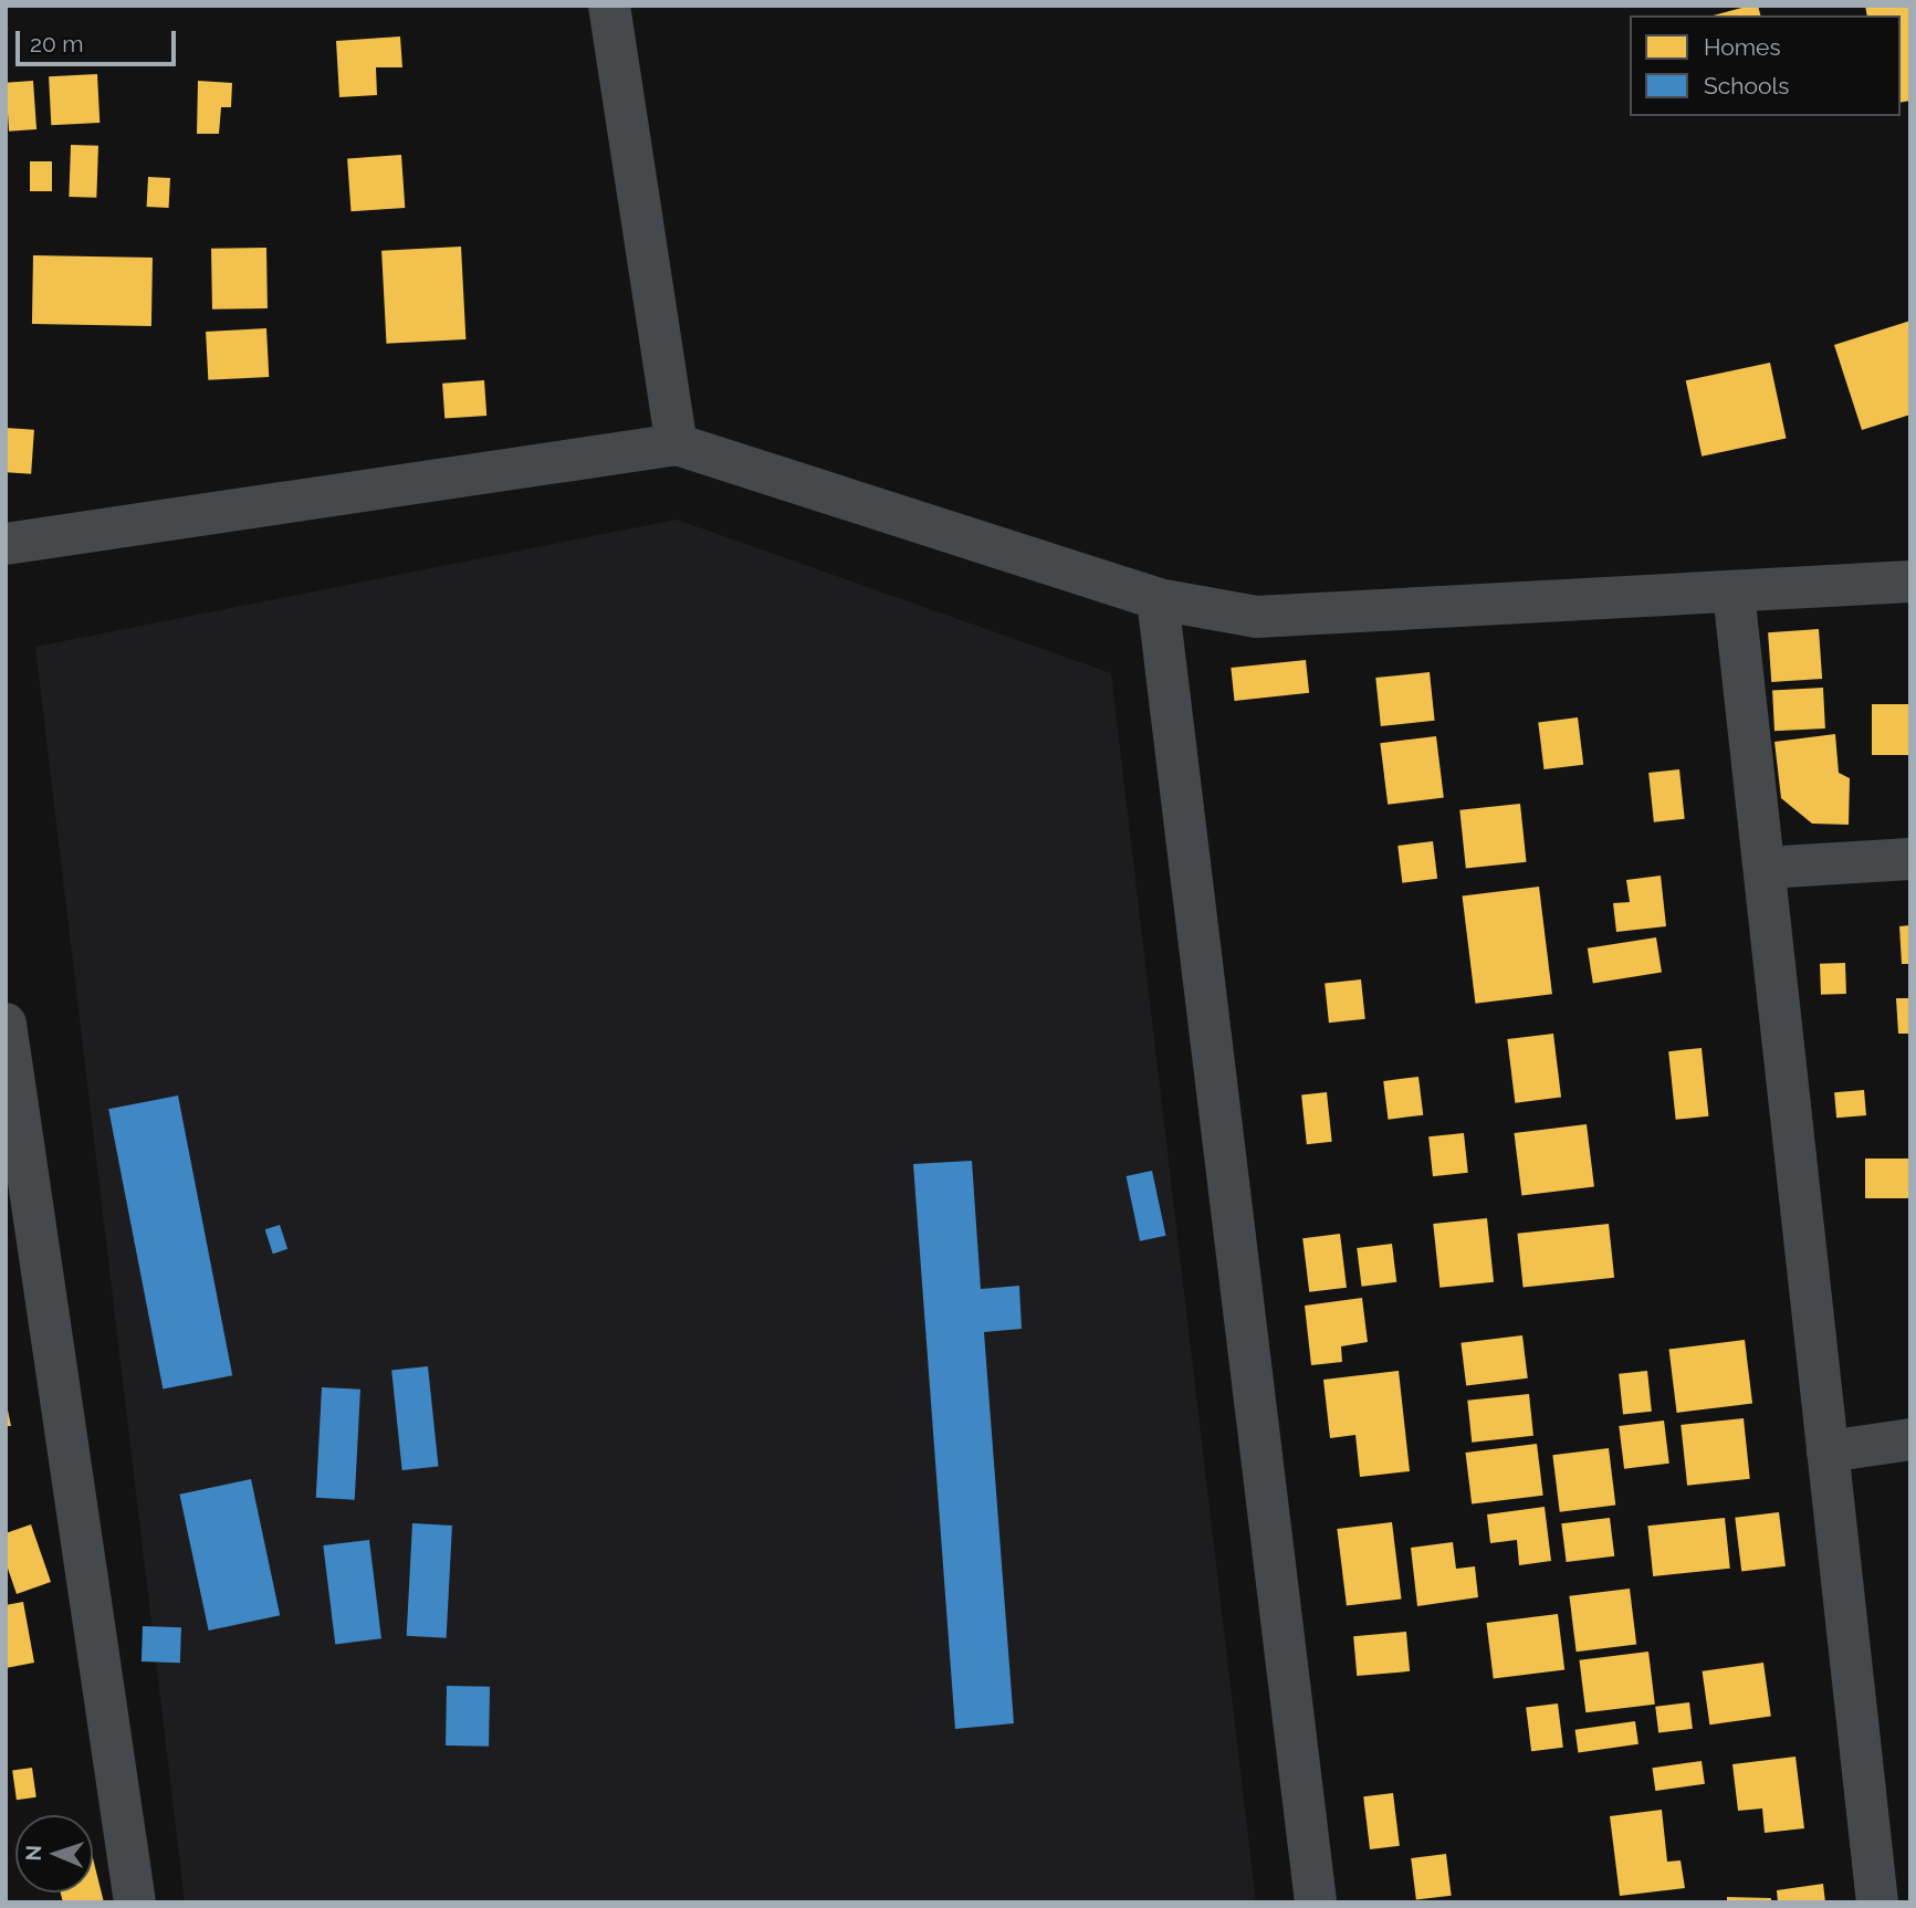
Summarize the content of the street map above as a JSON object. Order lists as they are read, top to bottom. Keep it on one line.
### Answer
{"legend":["Homes","Schools"],"scale_bar":"20 m","north":"left"}
